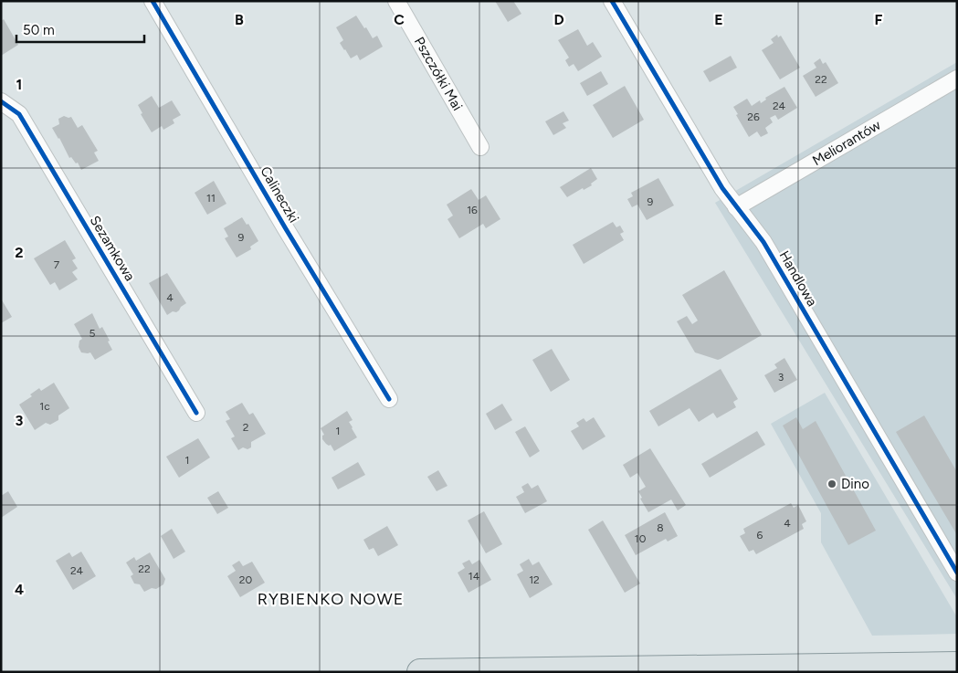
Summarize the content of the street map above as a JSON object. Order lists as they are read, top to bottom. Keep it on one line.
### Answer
{"streets":{"street":["Pszczółki Mai","Meliorantów","Calineczki","Sezamkowa","Handlowa"]},"crossings":[["Meliorantów","Handlowa"]],"districts":["RYBIENKO NOWE"],"places":["Dino"],"house_numbers":["22","24","26","11","9","16","9","7","4","5","3","1c","2","1","1","4","8","6","10","22","24","14","20","12"],"scale_bar":"50 m","grid":{"columns":["B","C","D","E","F"],"rows":["1","2","3","4"]}}
